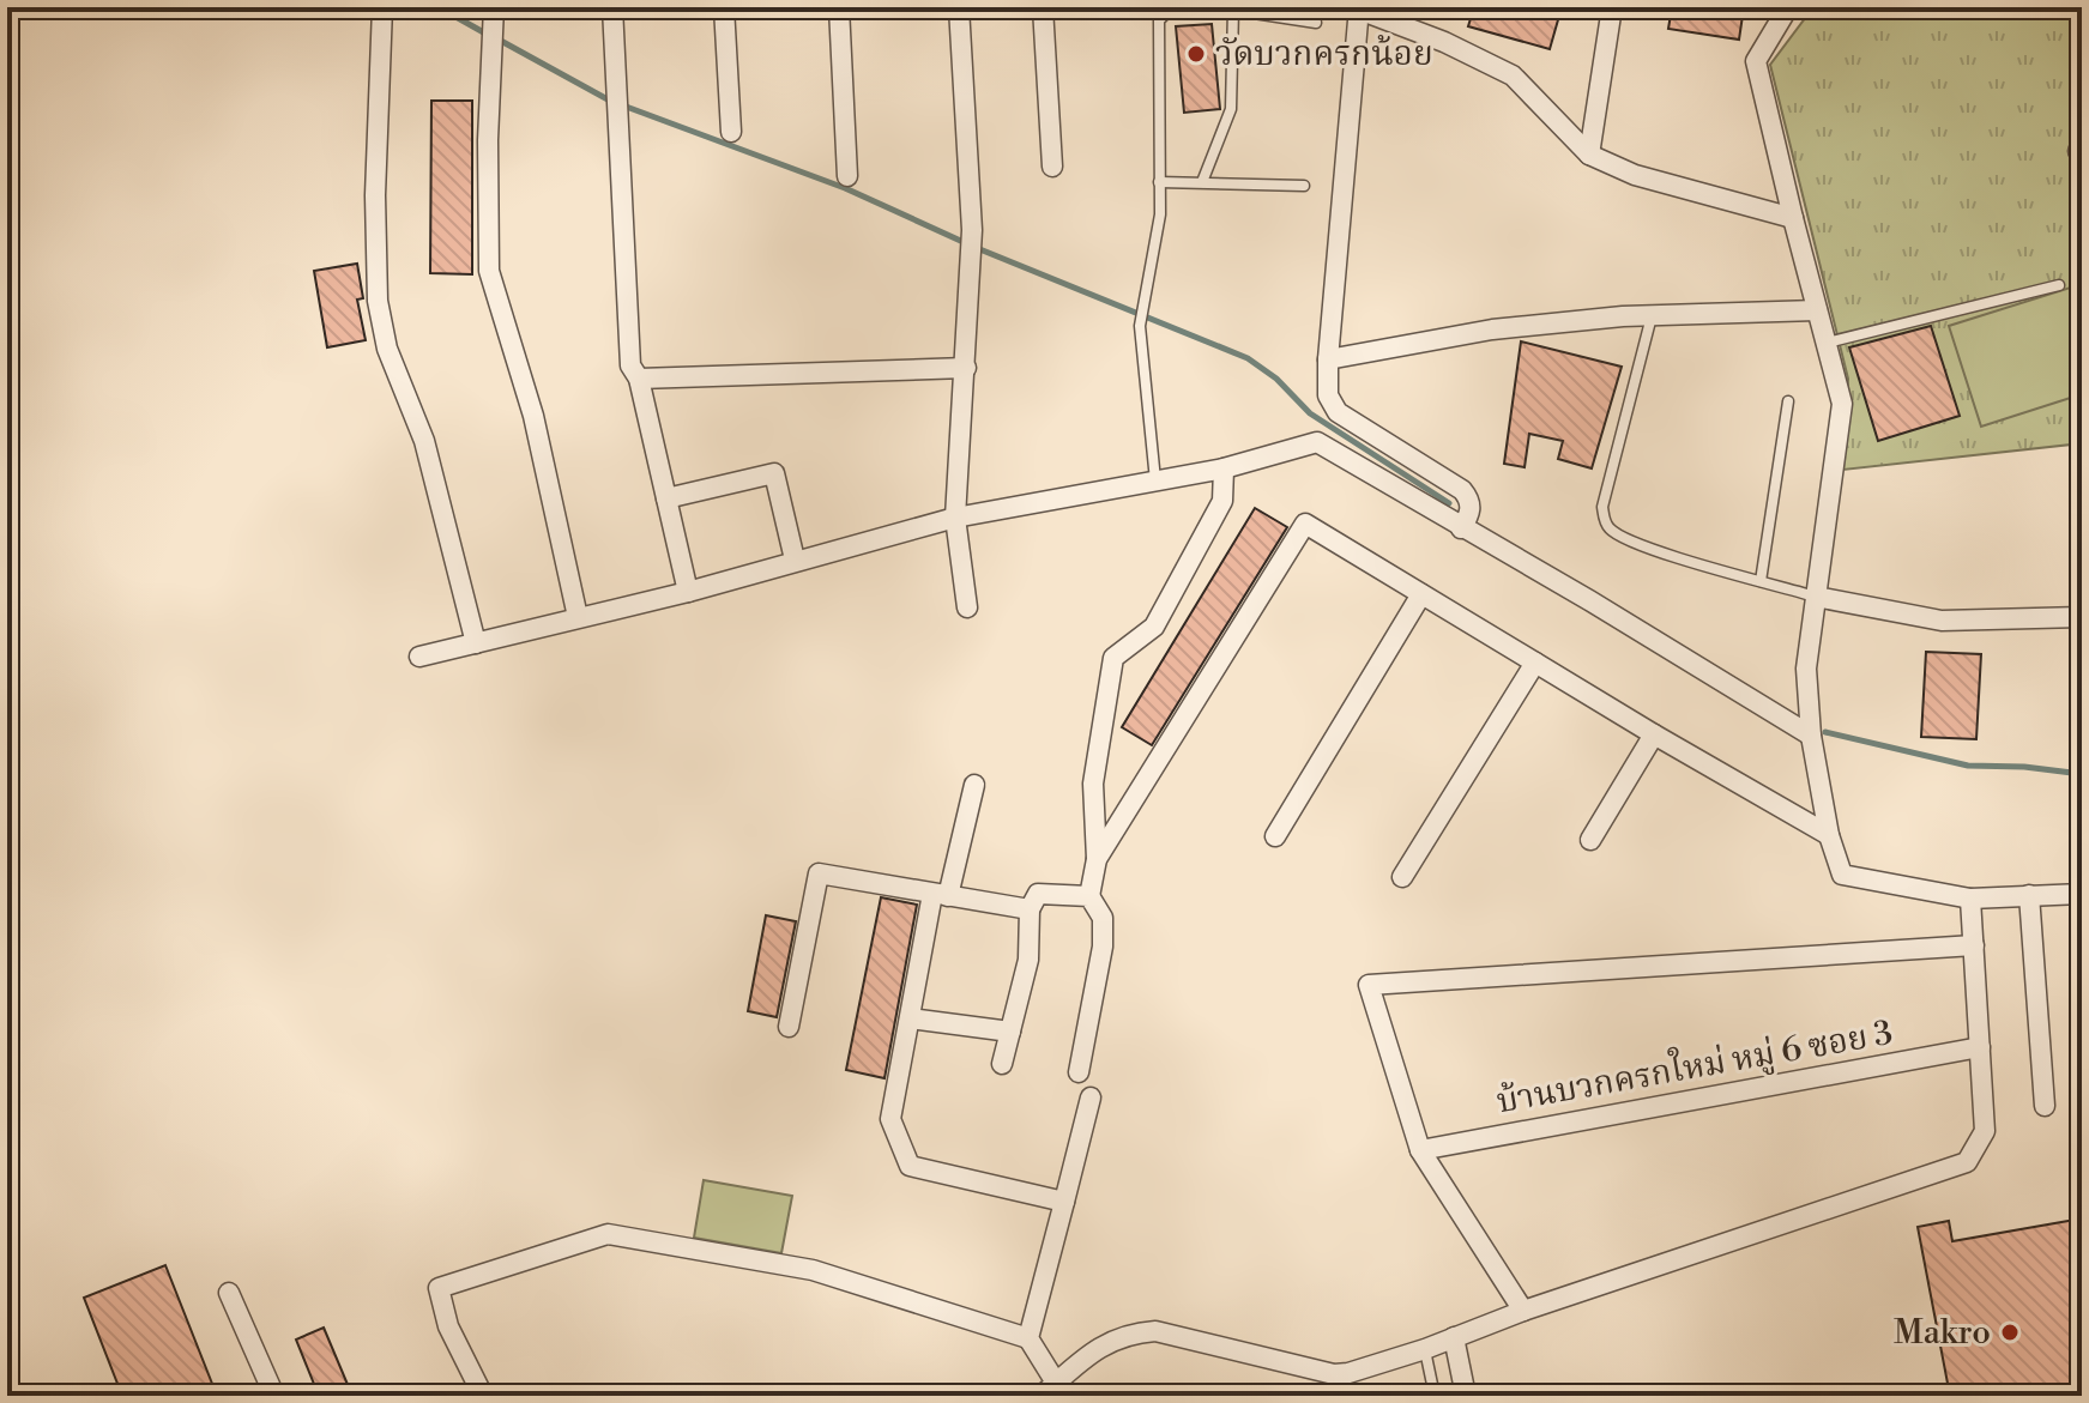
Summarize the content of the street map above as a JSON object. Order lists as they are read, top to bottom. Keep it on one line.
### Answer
{"streets":{"street":["บ้านบวกครกใหม่ หมู่ 6 ซอย 3"]},"places":["วัดบวกครกน้อย","Makro"]}
